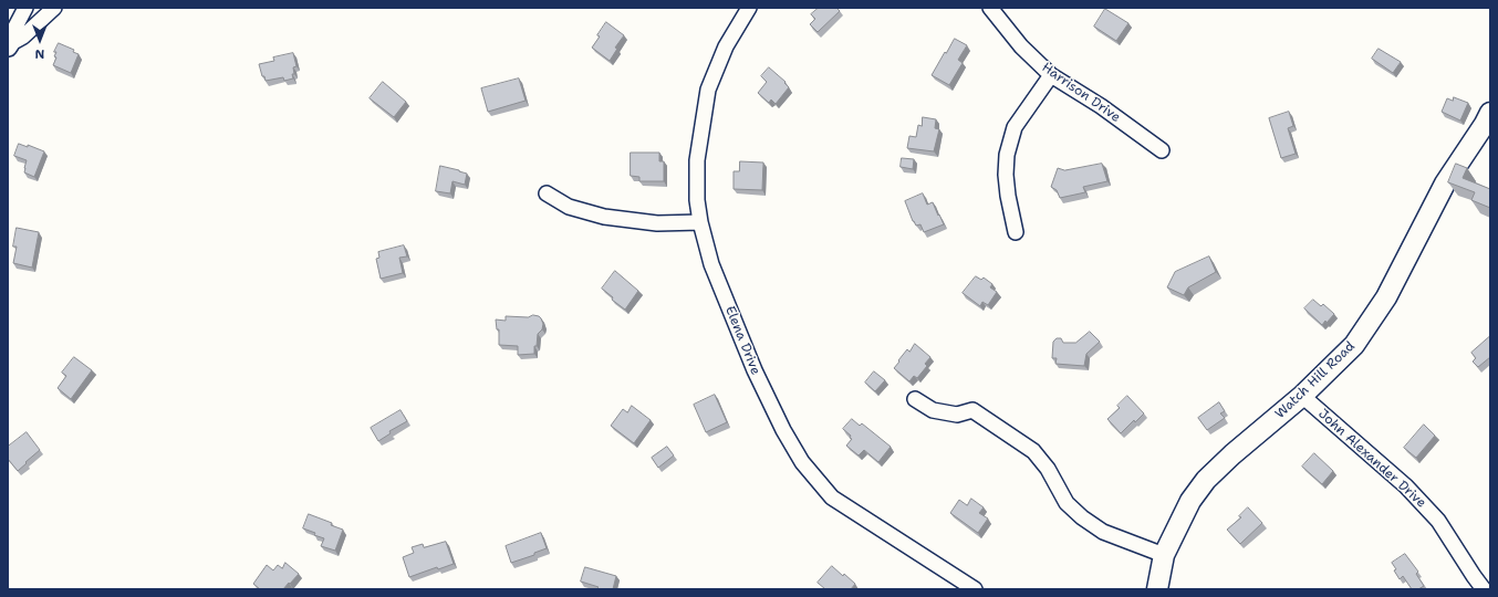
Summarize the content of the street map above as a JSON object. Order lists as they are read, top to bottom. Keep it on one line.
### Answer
{"streets":{"street":["Harrison Drive","Elena Drive","Watch Hill Road","John Alexander Drive"]},"crossings":[["Watch Hill Road","John Alexander Drive"]],"north":"bottom"}
